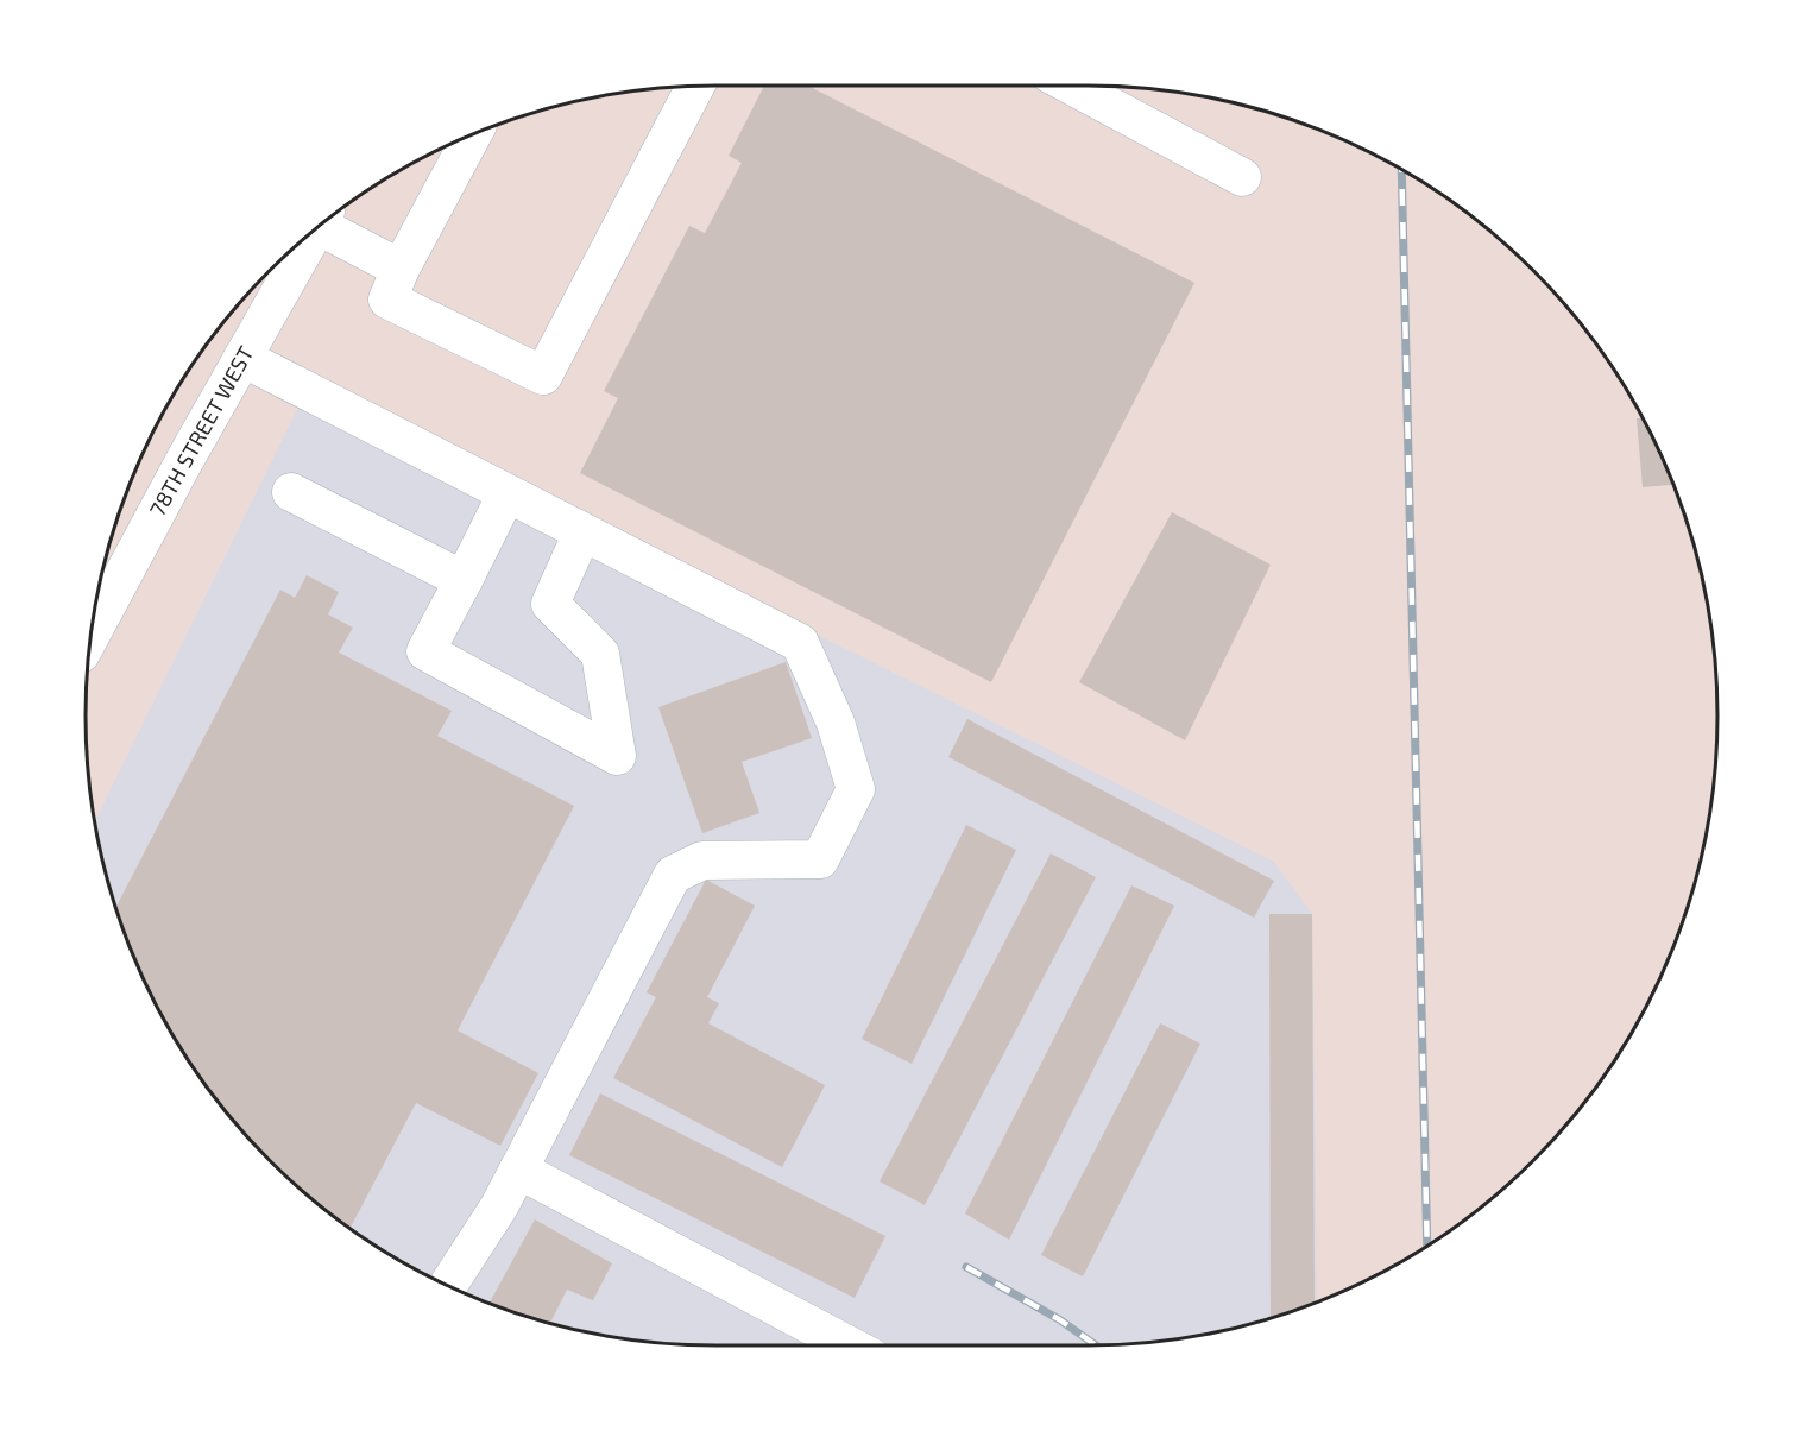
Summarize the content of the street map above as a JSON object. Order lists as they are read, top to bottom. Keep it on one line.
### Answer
{"streets":{"street":["78TH STREET WEST"]}}
